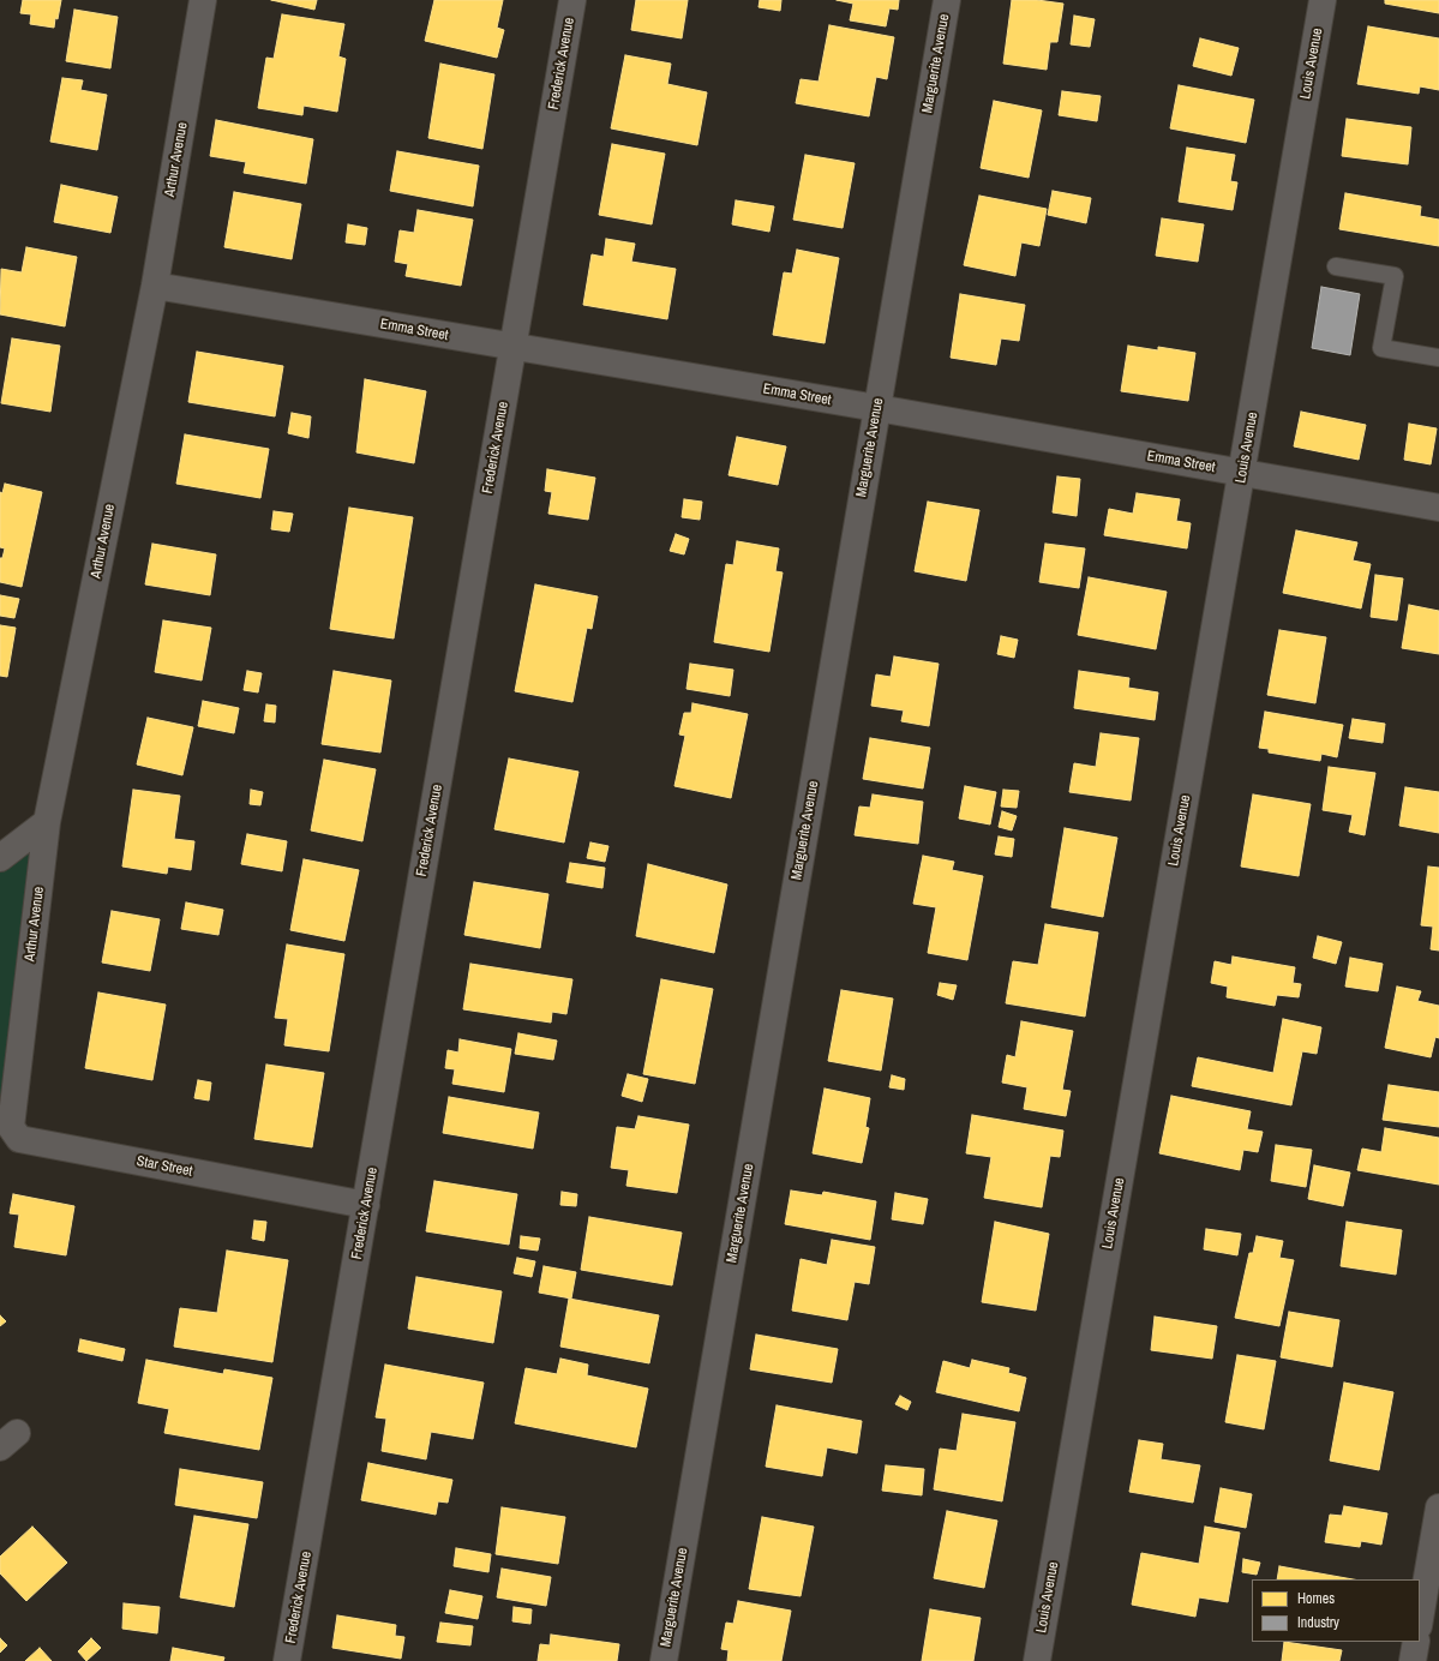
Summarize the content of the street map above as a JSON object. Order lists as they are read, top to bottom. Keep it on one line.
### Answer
{"streets":{"street":["Frederick Avenue","Marguerite Avenue","Louis Avenue","Arthur Avenue","Emma Street","Star Street"]},"crossings":[["Frederick Avenue","Emma Street"],["Frederick Avenue","Star Street"],["Marguerite Avenue","Emma Street"],["Louis Avenue","Emma Street"],["Arthur Avenue","Emma Street"],["Arthur Avenue","Star Street"]],"legend":["Homes","Industry"]}
